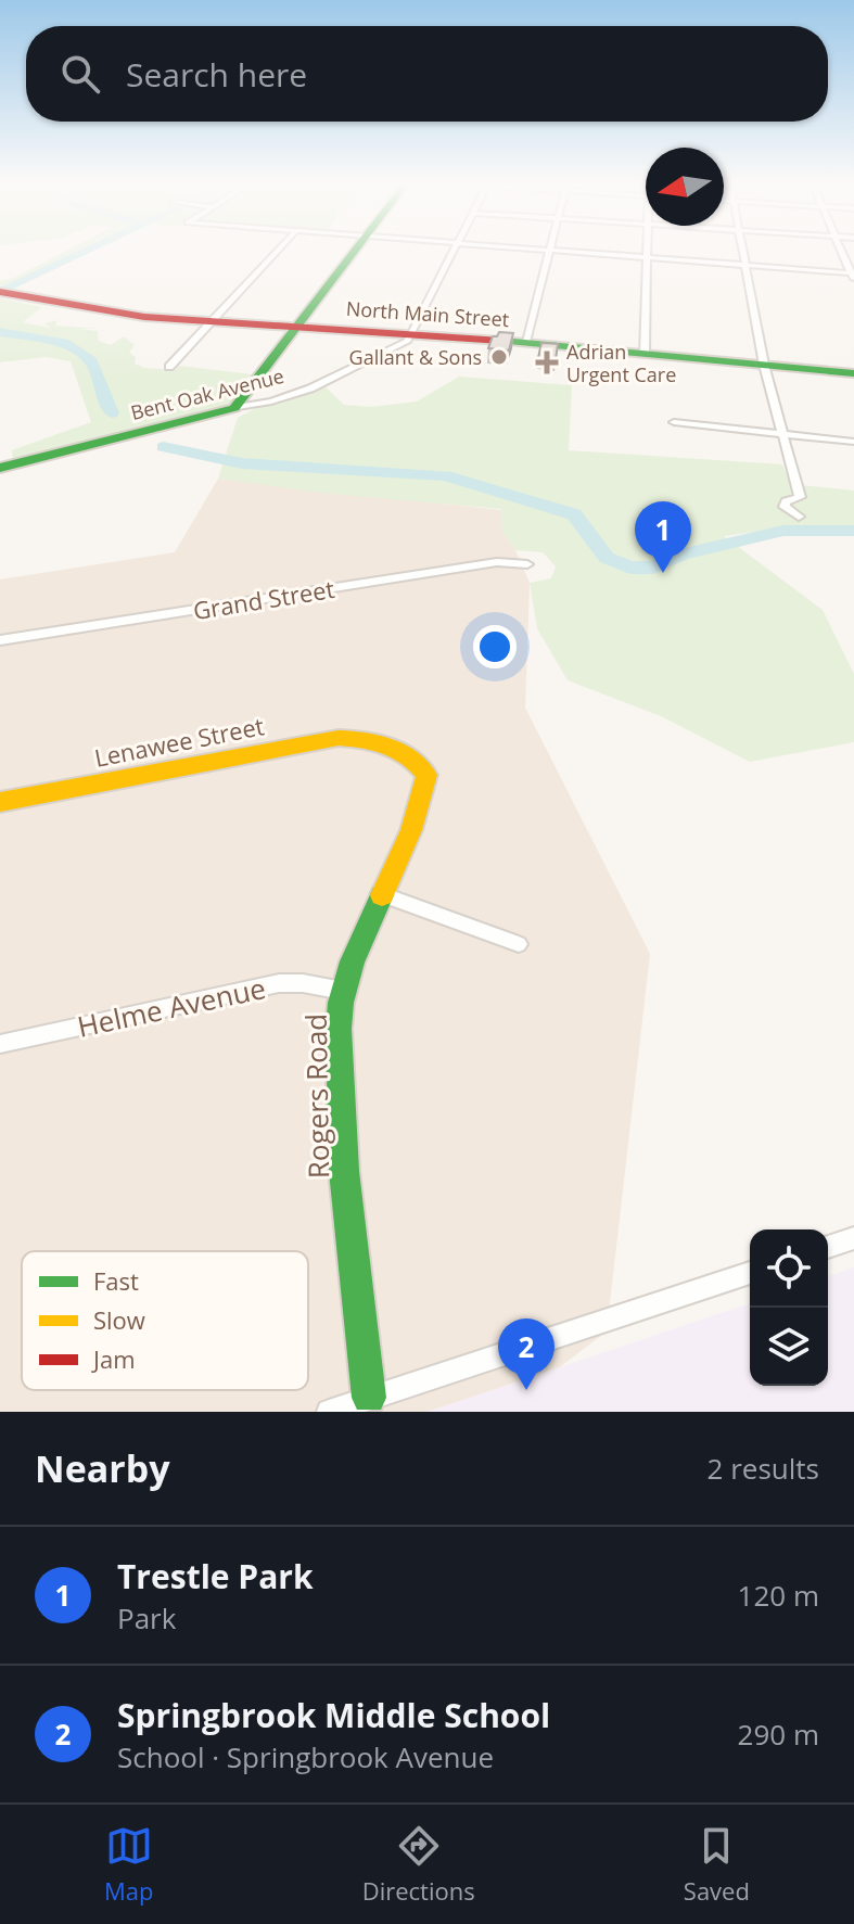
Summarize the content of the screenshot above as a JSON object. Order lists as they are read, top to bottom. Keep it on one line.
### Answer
{"streets":{"street":["North Main Street","Bent Oak Avenue","Grand Street","Lenawee Street","Helme Avenue","Rogers Road"]},"crossings":[["North Main Street","Bent Oak Avenue"],["Lenawee Street","Rogers Road"],["Helme Avenue","Rogers Road"]],"places":{"other":["Gallant & Sons"],"health":["Adrian Urgent Care"]},"legend":["Fast","Slow","Jam"],"north":"left","page":{"search":"Search here","pins":["1","2"],"heading":["Nearby","2 results"],"list":[{"mark":"1","name":"Trestle Park","note":"Park","value":"120 m"},{"mark":"2","name":"Springbrook Middle School","note":"School · Springbrook Avenue","value":"290 m"}],"nav":["Map","Directions","Saved"]}}
